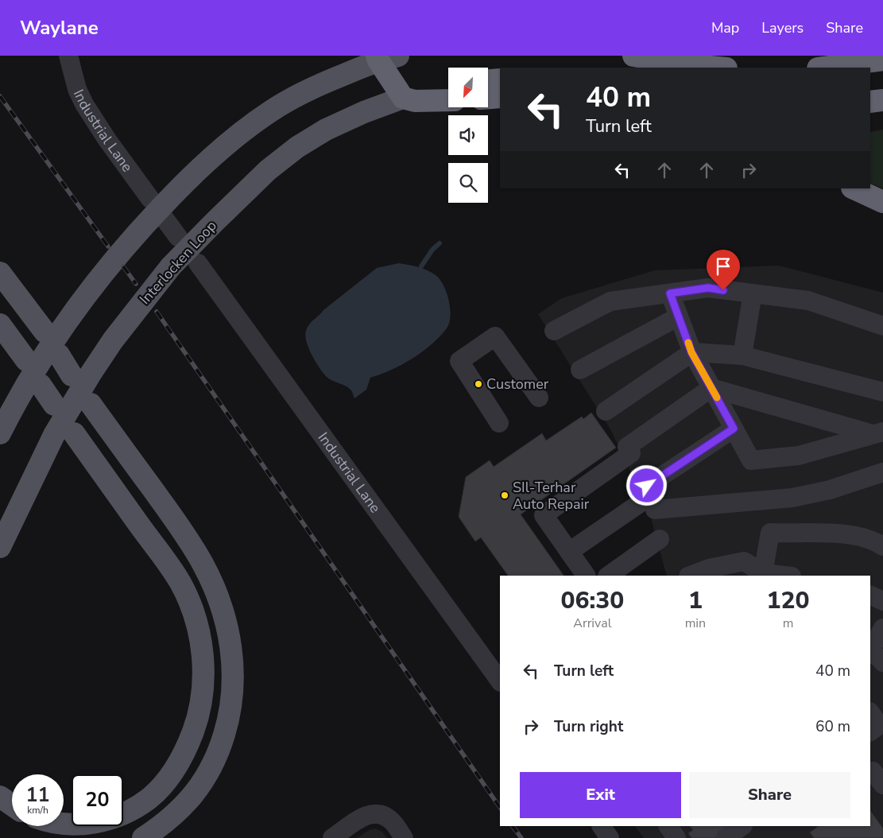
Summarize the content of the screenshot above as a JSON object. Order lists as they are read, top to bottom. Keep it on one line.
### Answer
{"streets":{"highway":["Interlocken Loop"],"street":["Industrial Lane"]},"places":["Customer","SIl-Terhar Auto Repair"],"north":"bottom left","page":{"header":"Waylane","nav":["Map","Layers","Share"],"turn":["40 m","Turn left"],"eta":["06:30","Arrival","1","min","120","m"],"list":[{"name":"Turn left","value":"40 m"},{"name":"Turn right","value":"60 m"}],"buttons":["Exit","Share"],"speed":"11 km/h","limit":"20"}}
